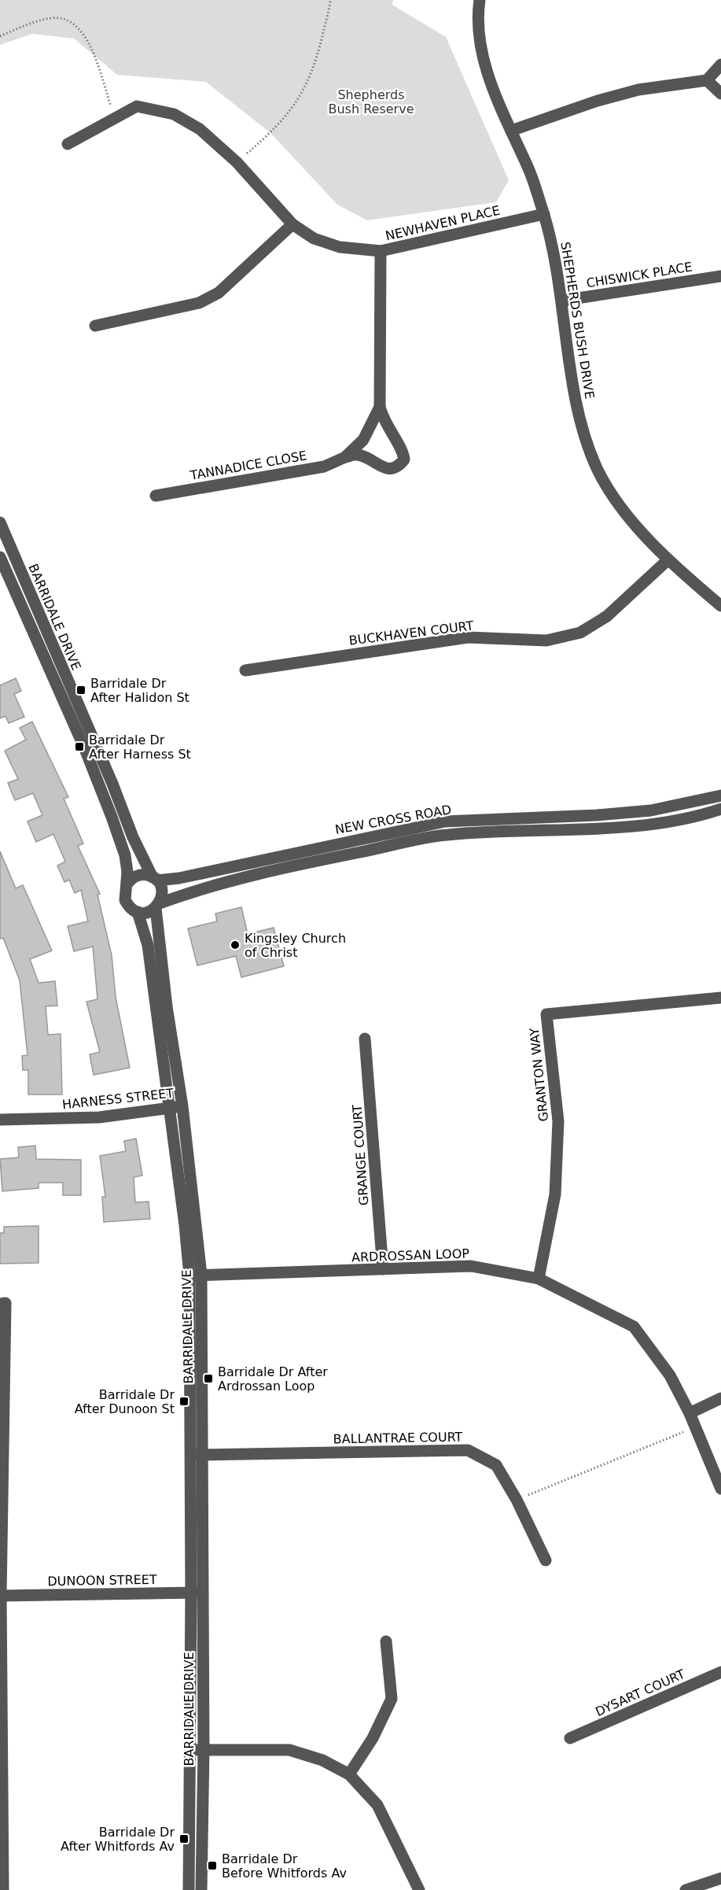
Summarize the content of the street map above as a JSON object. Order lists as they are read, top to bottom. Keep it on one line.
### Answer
{"streets":{"street":["NEWHAVEN PLACE","CHISWICK PLACE","SHEPHERDS BUSH DRIVE","TANNADICE CLOSE","BARRIDALE DRIVE","BUCKHAVEN COURT","NEW CROSS ROAD","GRANTON WAY","HARNESS STREET","GRANGE COURT","ARDROSSAN LOOP","BALLANTRAE COURT","DUNOON STREET","DYSART COURT"]},"crossings":[["NEWHAVEN PLACE","SHEPHERDS BUSH DRIVE"],["NEWHAVEN PLACE","TANNADICE CLOSE"],["CHISWICK PLACE","SHEPHERDS BUSH DRIVE"],["SHEPHERDS BUSH DRIVE","BUCKHAVEN COURT"],["BARRIDALE DRIVE","NEW CROSS ROAD"],["BARRIDALE DRIVE","HARNESS STREET"],["BARRIDALE DRIVE","ARDROSSAN LOOP"],["BARRIDALE DRIVE","BALLANTRAE COURT"],["BARRIDALE DRIVE","DUNOON STREET"],["GRANTON WAY","ARDROSSAN LOOP"],["GRANGE COURT","ARDROSSAN LOOP"]],"parks":["Shepherds Bush Reserve"],"places":{"transit":["Barridale Dr After Halidon St","Barridale Dr After Harness St","Barridale Dr After Ardrossan Loop","Barridale Dr After Dunoon St","Barridale Dr After Whitfords Av","Barridale Dr Before Whitfords Av"],"other":["Kingsley Church of Christ"]}}
